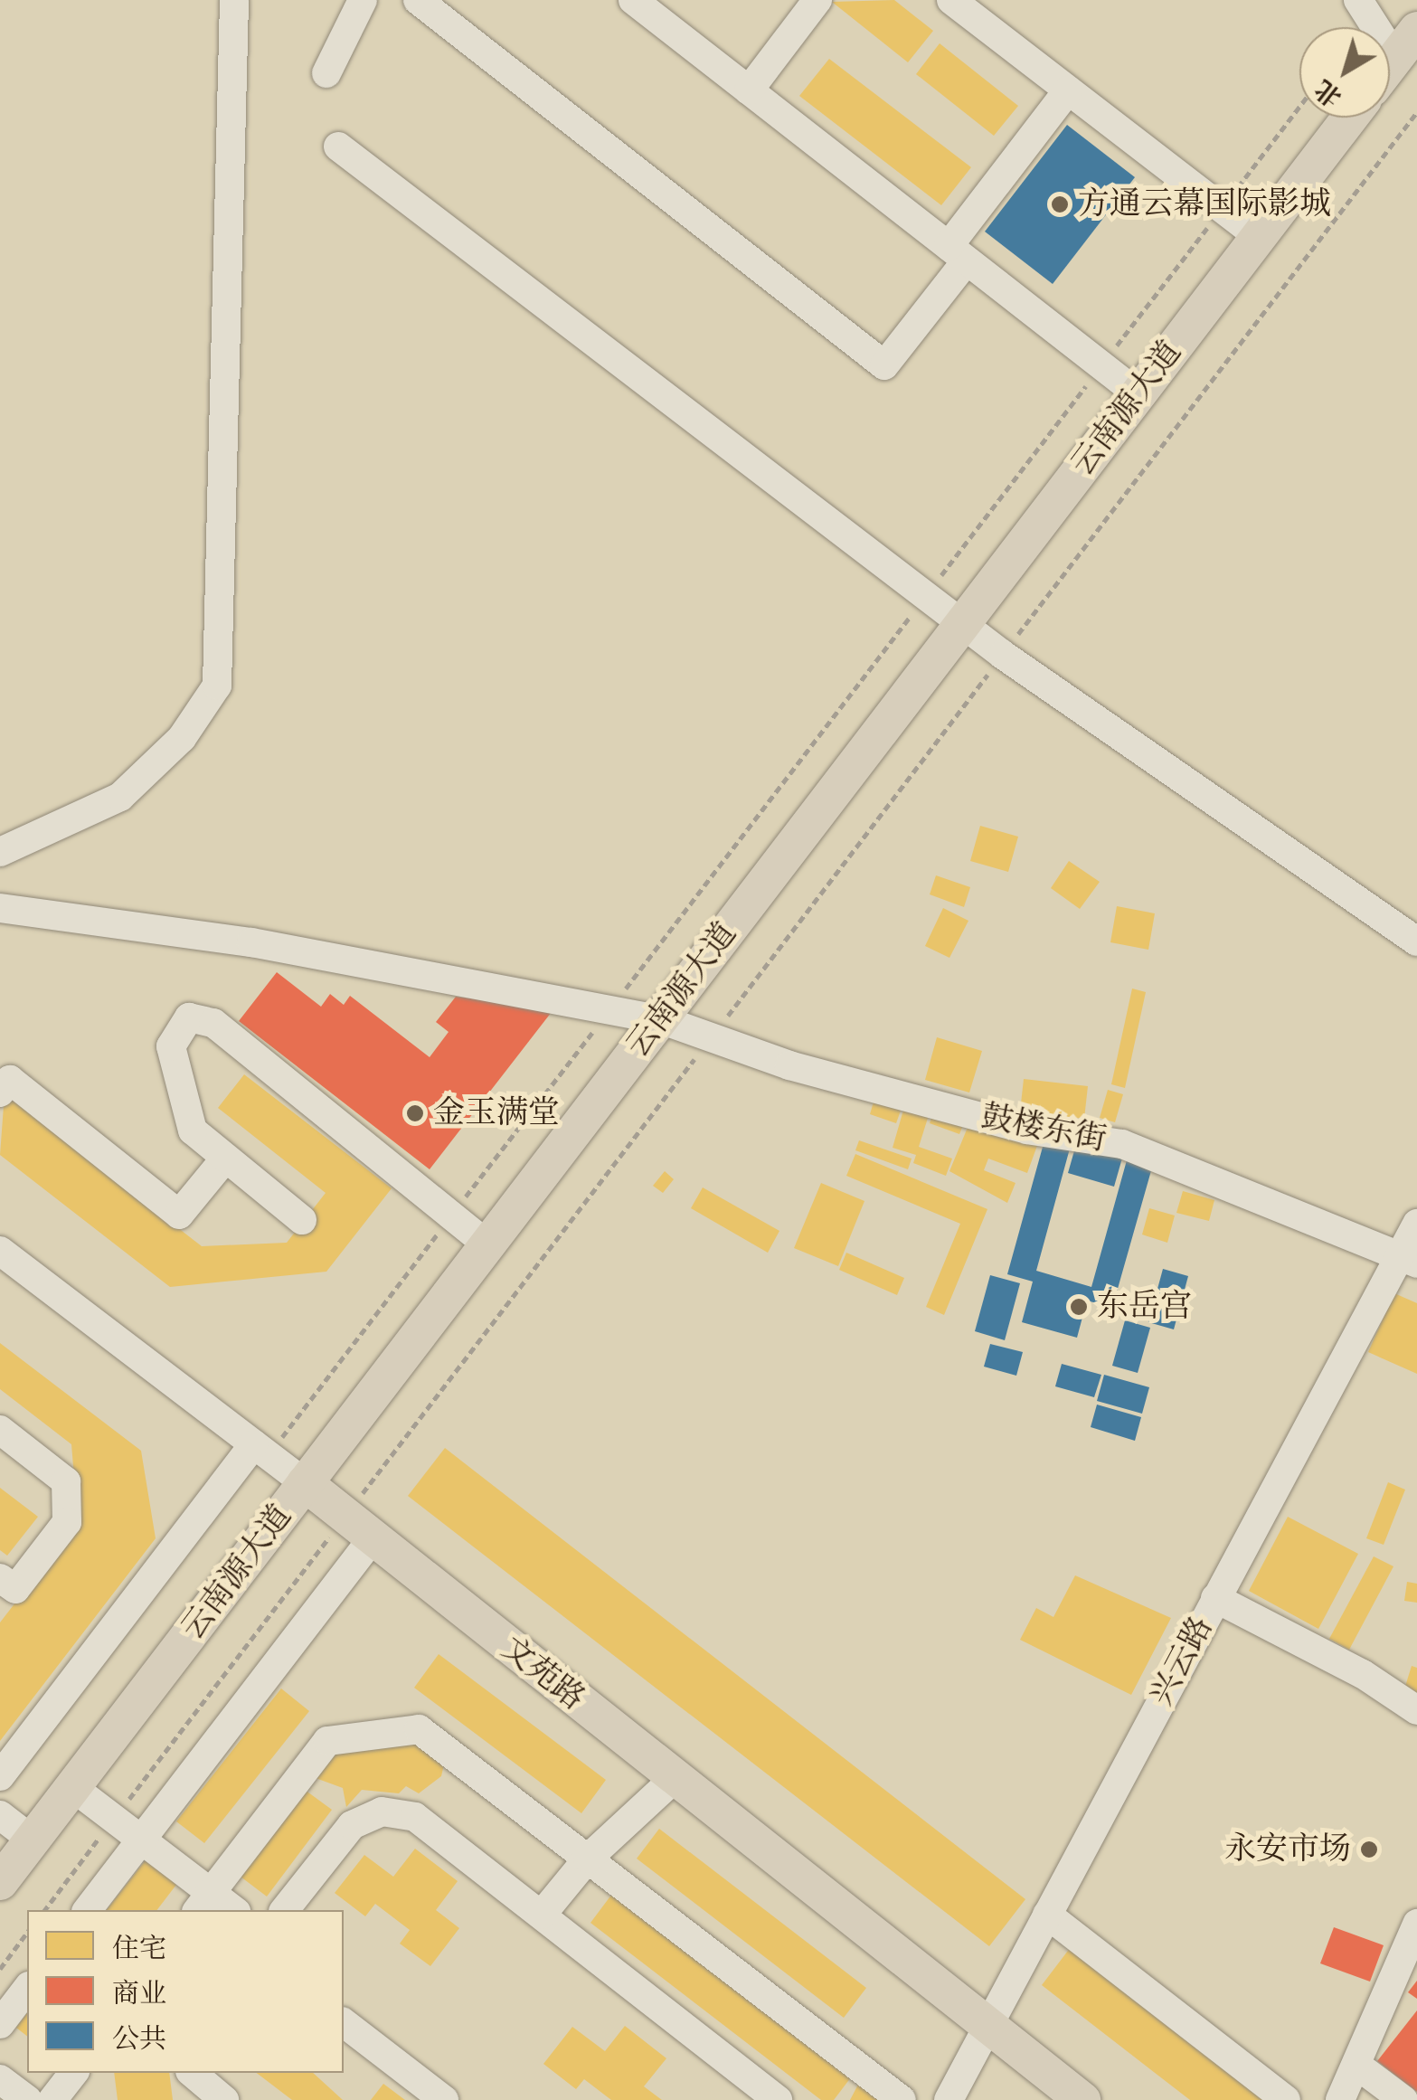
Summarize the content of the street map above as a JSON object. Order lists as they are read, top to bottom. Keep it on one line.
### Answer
{"streets":{"main road":["云南源大道","文苑路"],"street":["鼓楼东街","兴云路"]},"crossings":[["云南源大道","鼓楼东街"],["云南源大道","文苑路"],["鼓楼东街","兴云路"],["兴云路","文苑路"]],"places":["方通云幕国际影城","金玉满堂","东岳宫","永安市场"],"legend":["住宅","商业","公共"],"north":"bottom left"}
